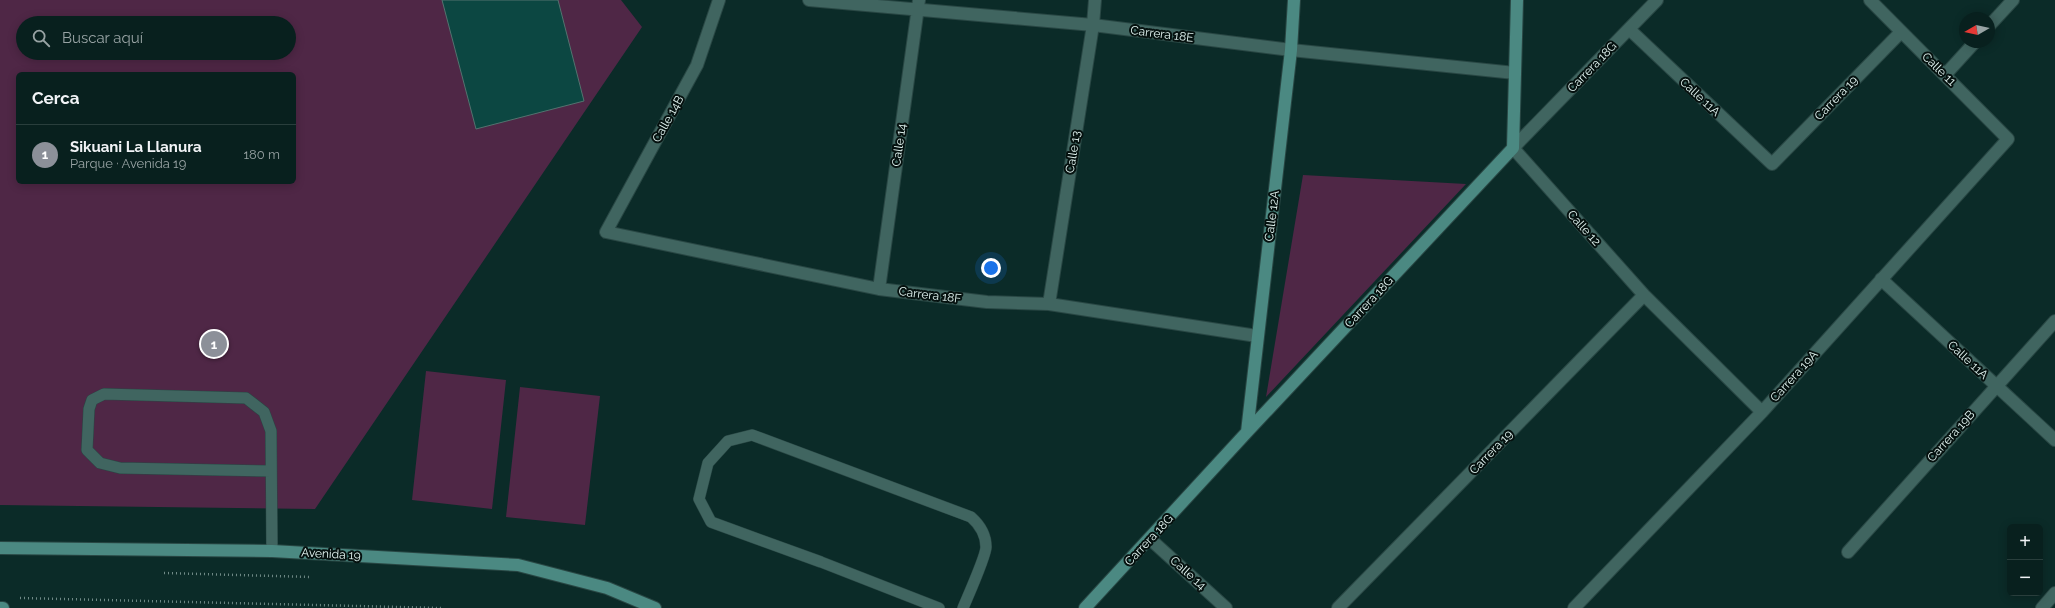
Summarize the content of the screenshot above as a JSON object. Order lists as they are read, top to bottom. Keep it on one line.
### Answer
{"streets":{"street":["Carrera 18E","Carrera 18G","Calle 11","Calle 11A","Carrera 19","Calle 14B","Calle 14","Calle 13","Calle 12A","Calle 12","Carrera 18F","Carrera 19A","Carrera 19B","Avenida 19"]},"crossings":[["Carrera 18E","Calle 14"],["Carrera 18E","Calle 13"],["Carrera 18E","Calle 12A"],["Carrera 18G","Calle 11A"],["Carrera 18G","Calle 14"],["Carrera 18G","Calle 12A"],["Carrera 18G","Calle 12"],["Calle 11","Carrera 19"],["Calle 11","Carrera 19A"],["Calle 11A","Carrera 19"],["Calle 11A","Carrera 19A"],["Calle 11A","Carrera 19B"],["Carrera 19","Calle 12"],["Calle 14B","Carrera 18F"],["Calle 14","Carrera 18F"],["Calle 13","Carrera 18F"],["Calle 12A","Carrera 18F"],["Calle 12","Carrera 19A"]],"north":"left","page":{"search":"Buscar aquí","heading":"Cerca","list":[{"mark":"1","name":"Sikuani La Llanura","note":"Parque · Avenida 19","value":"180 m"}],"pins":"1","map_buttons":["+","−"]}}
